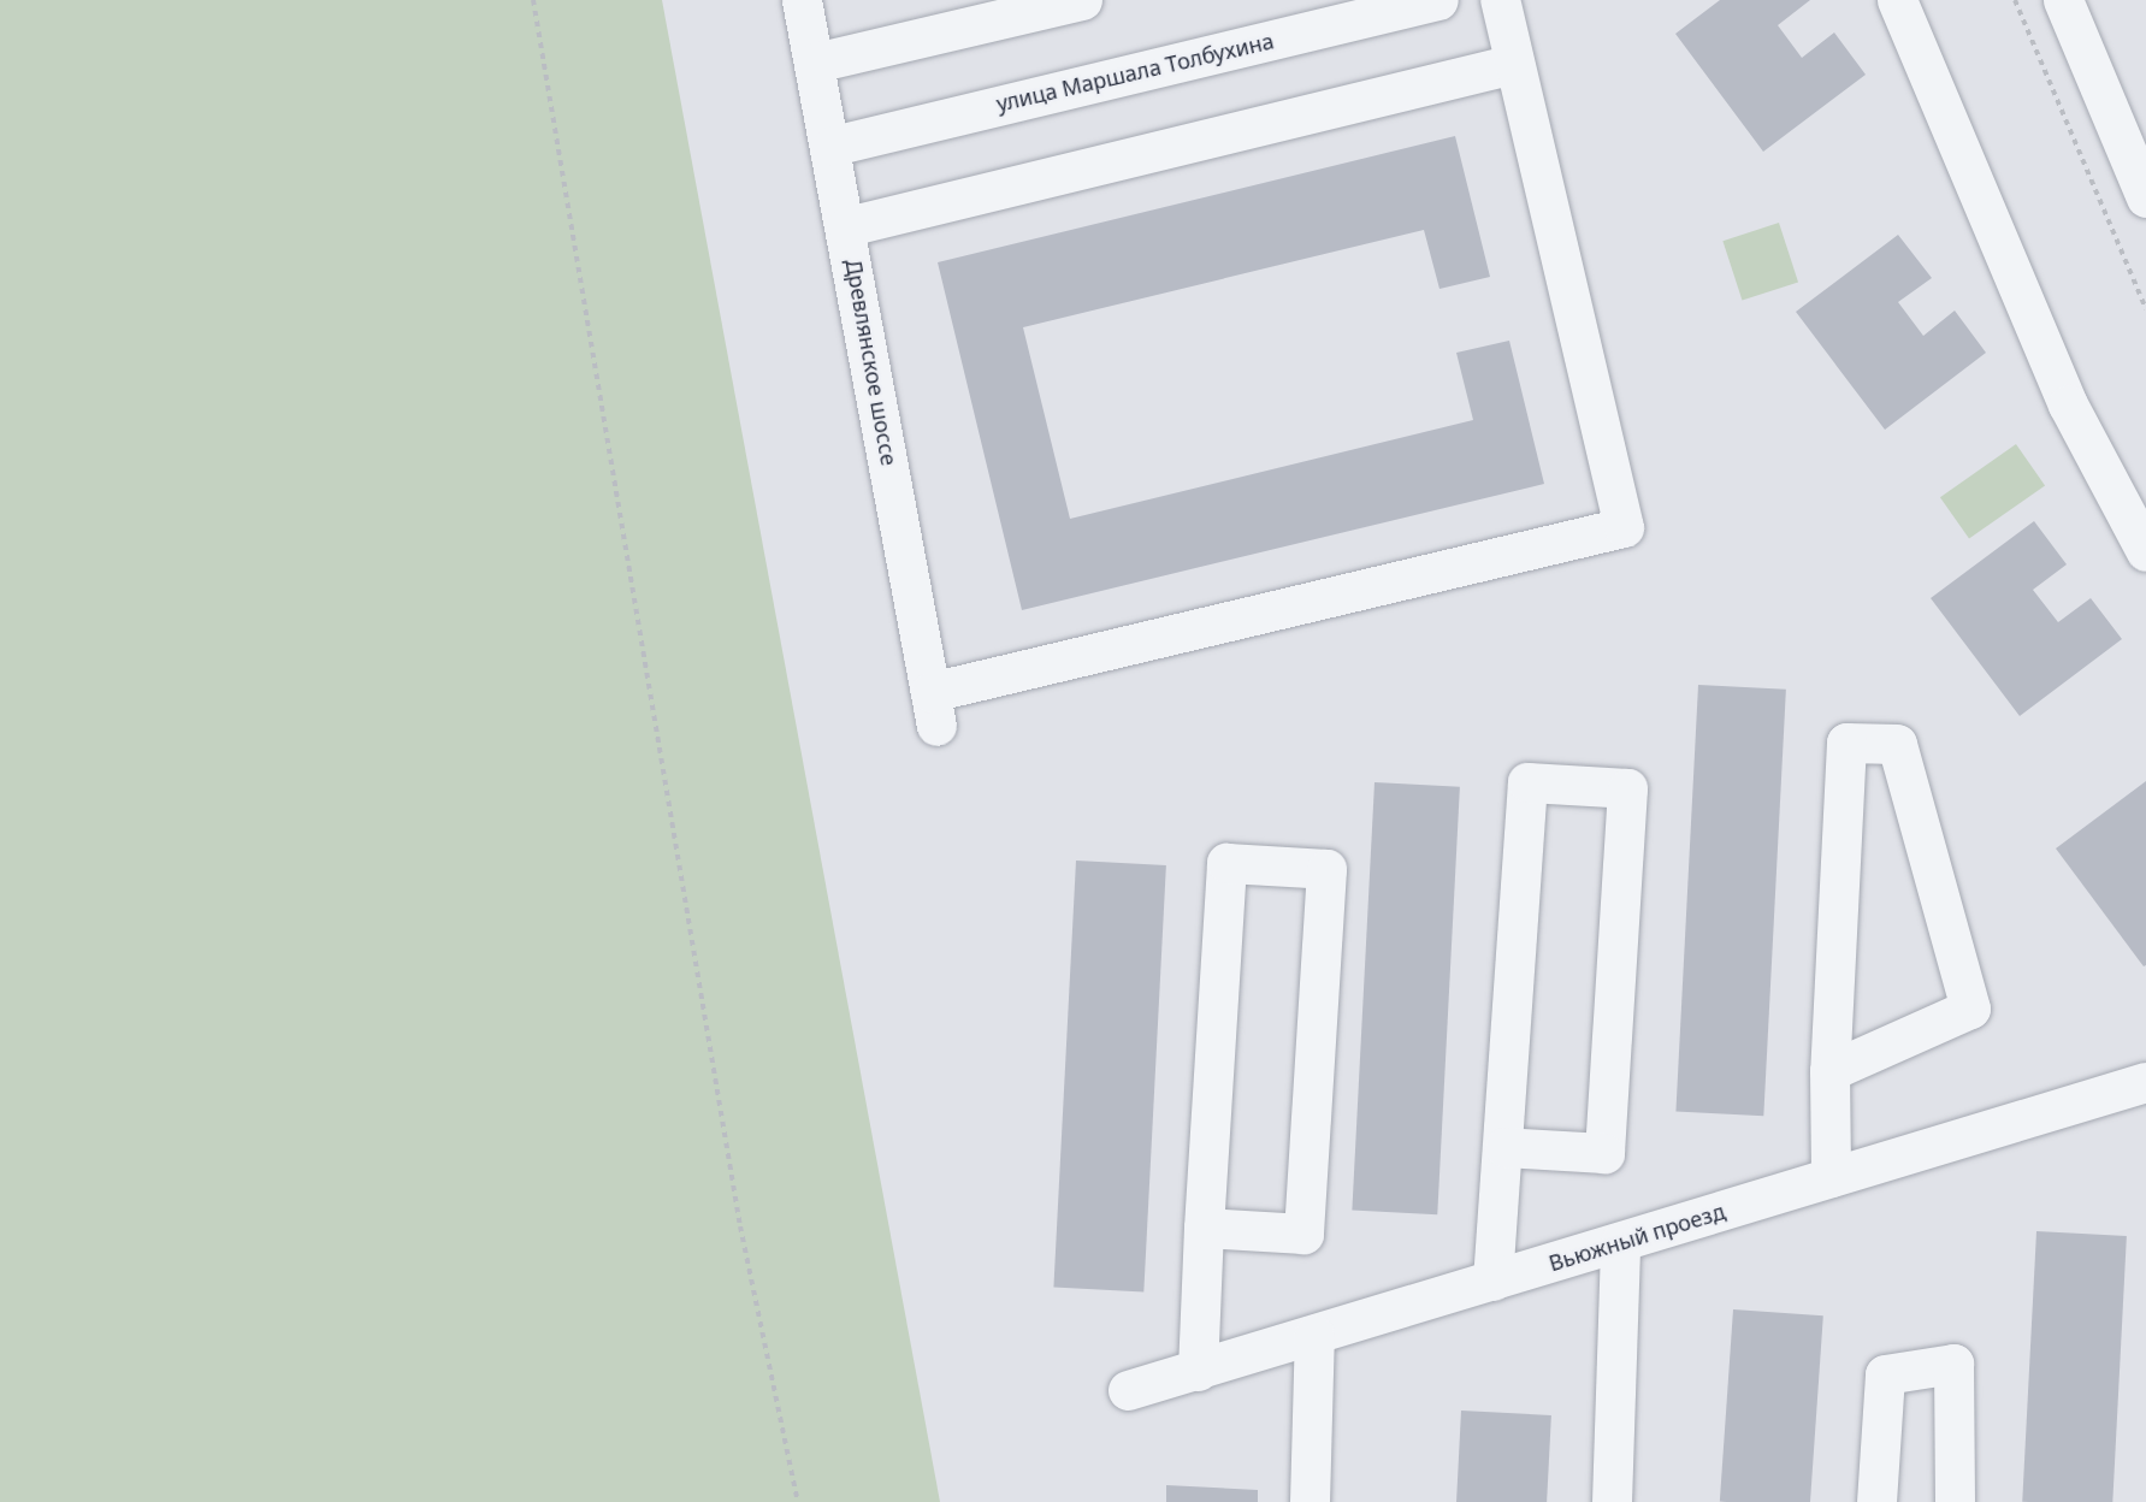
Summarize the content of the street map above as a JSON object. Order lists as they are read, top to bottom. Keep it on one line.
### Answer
{"streets":{"street":["улица Маршала Толбухина","Древлянское шоссе","Вьюжный проезд"]},"crossings":[["улица Маршала Толбухина","Древлянское шоссе"]]}
